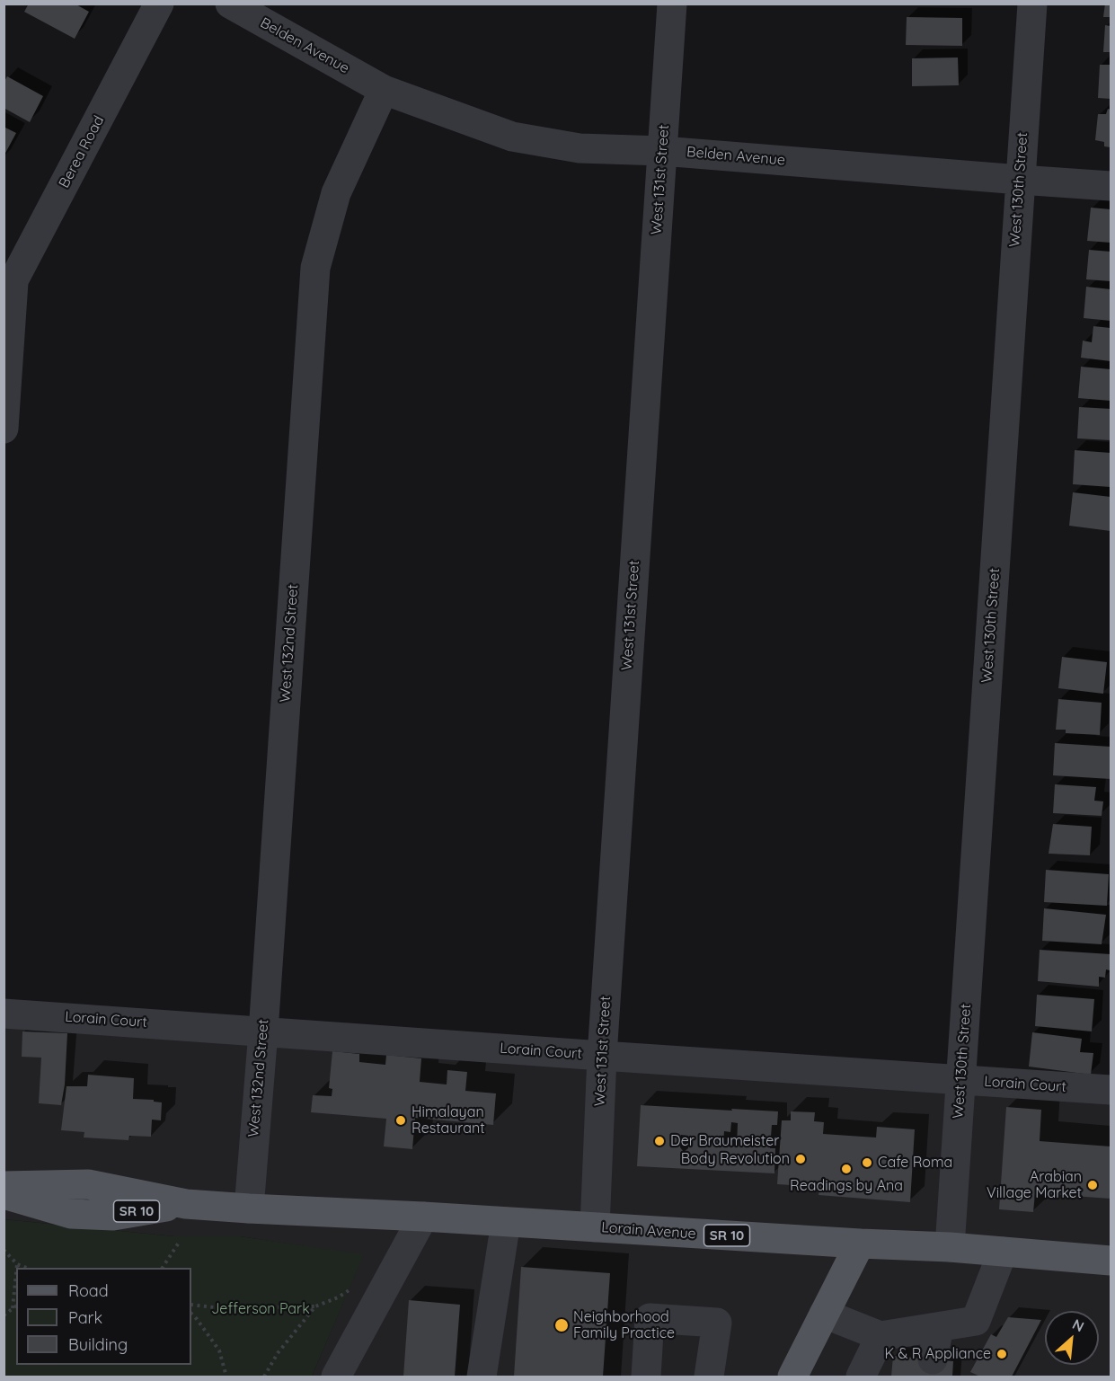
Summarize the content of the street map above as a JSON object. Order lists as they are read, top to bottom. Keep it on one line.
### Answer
{"streets":{"main road":["SR 10","Lorain Avenue"],"street":["Belden Avenue","Berea Road","West 131st Street","West 130th Street","West 132nd Street","Lorain Court"]},"crossings":[["Belden Avenue","West 131st Street"],["Belden Avenue","West 130th Street"],["Belden Avenue","West 132nd Street"],["West 131st Street","Lorain Court"],["West 131st Street","Lorain Avenue"],["West 130th Street","Lorain Court"],["West 130th Street","Lorain Avenue"],["West 132nd Street","Lorain Court"],["West 132nd Street","Lorain Avenue"]],"parks":["Jefferson Park"],"places":["Himalayan Restaurant","Der Braumeister","Body Revolution","Cafe Roma","Readings by Ana","Arabian Village Market","Neighborhood Family Practice","K & R Appliance"],"legend":["Road","Park","Building"],"north":"top right"}
